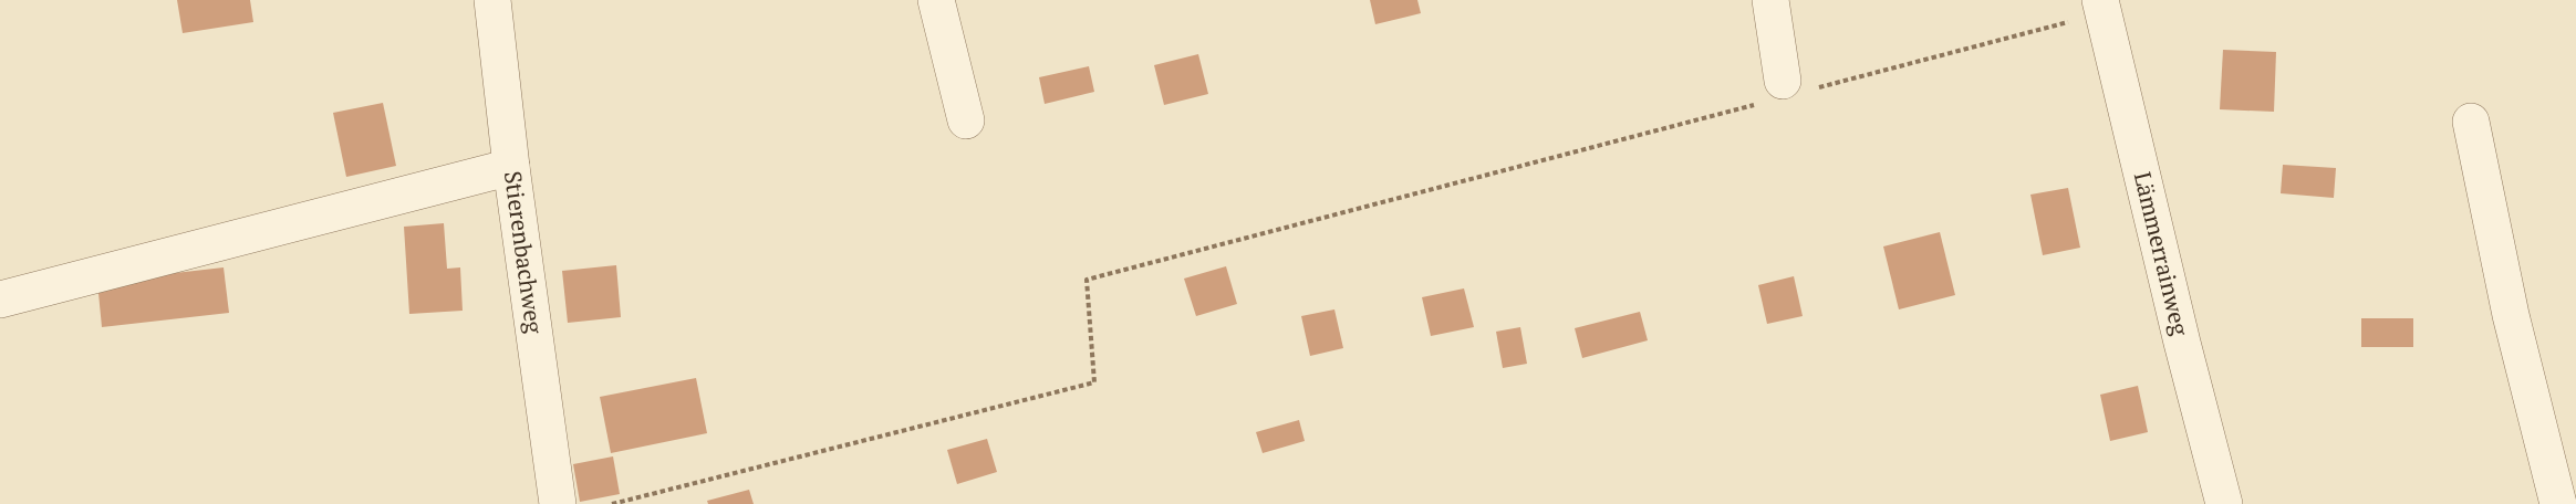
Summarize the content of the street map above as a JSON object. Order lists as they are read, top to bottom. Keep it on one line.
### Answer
{"streets":{"lane":["Stierenbachweg","Lämmerrainweg"]}}
